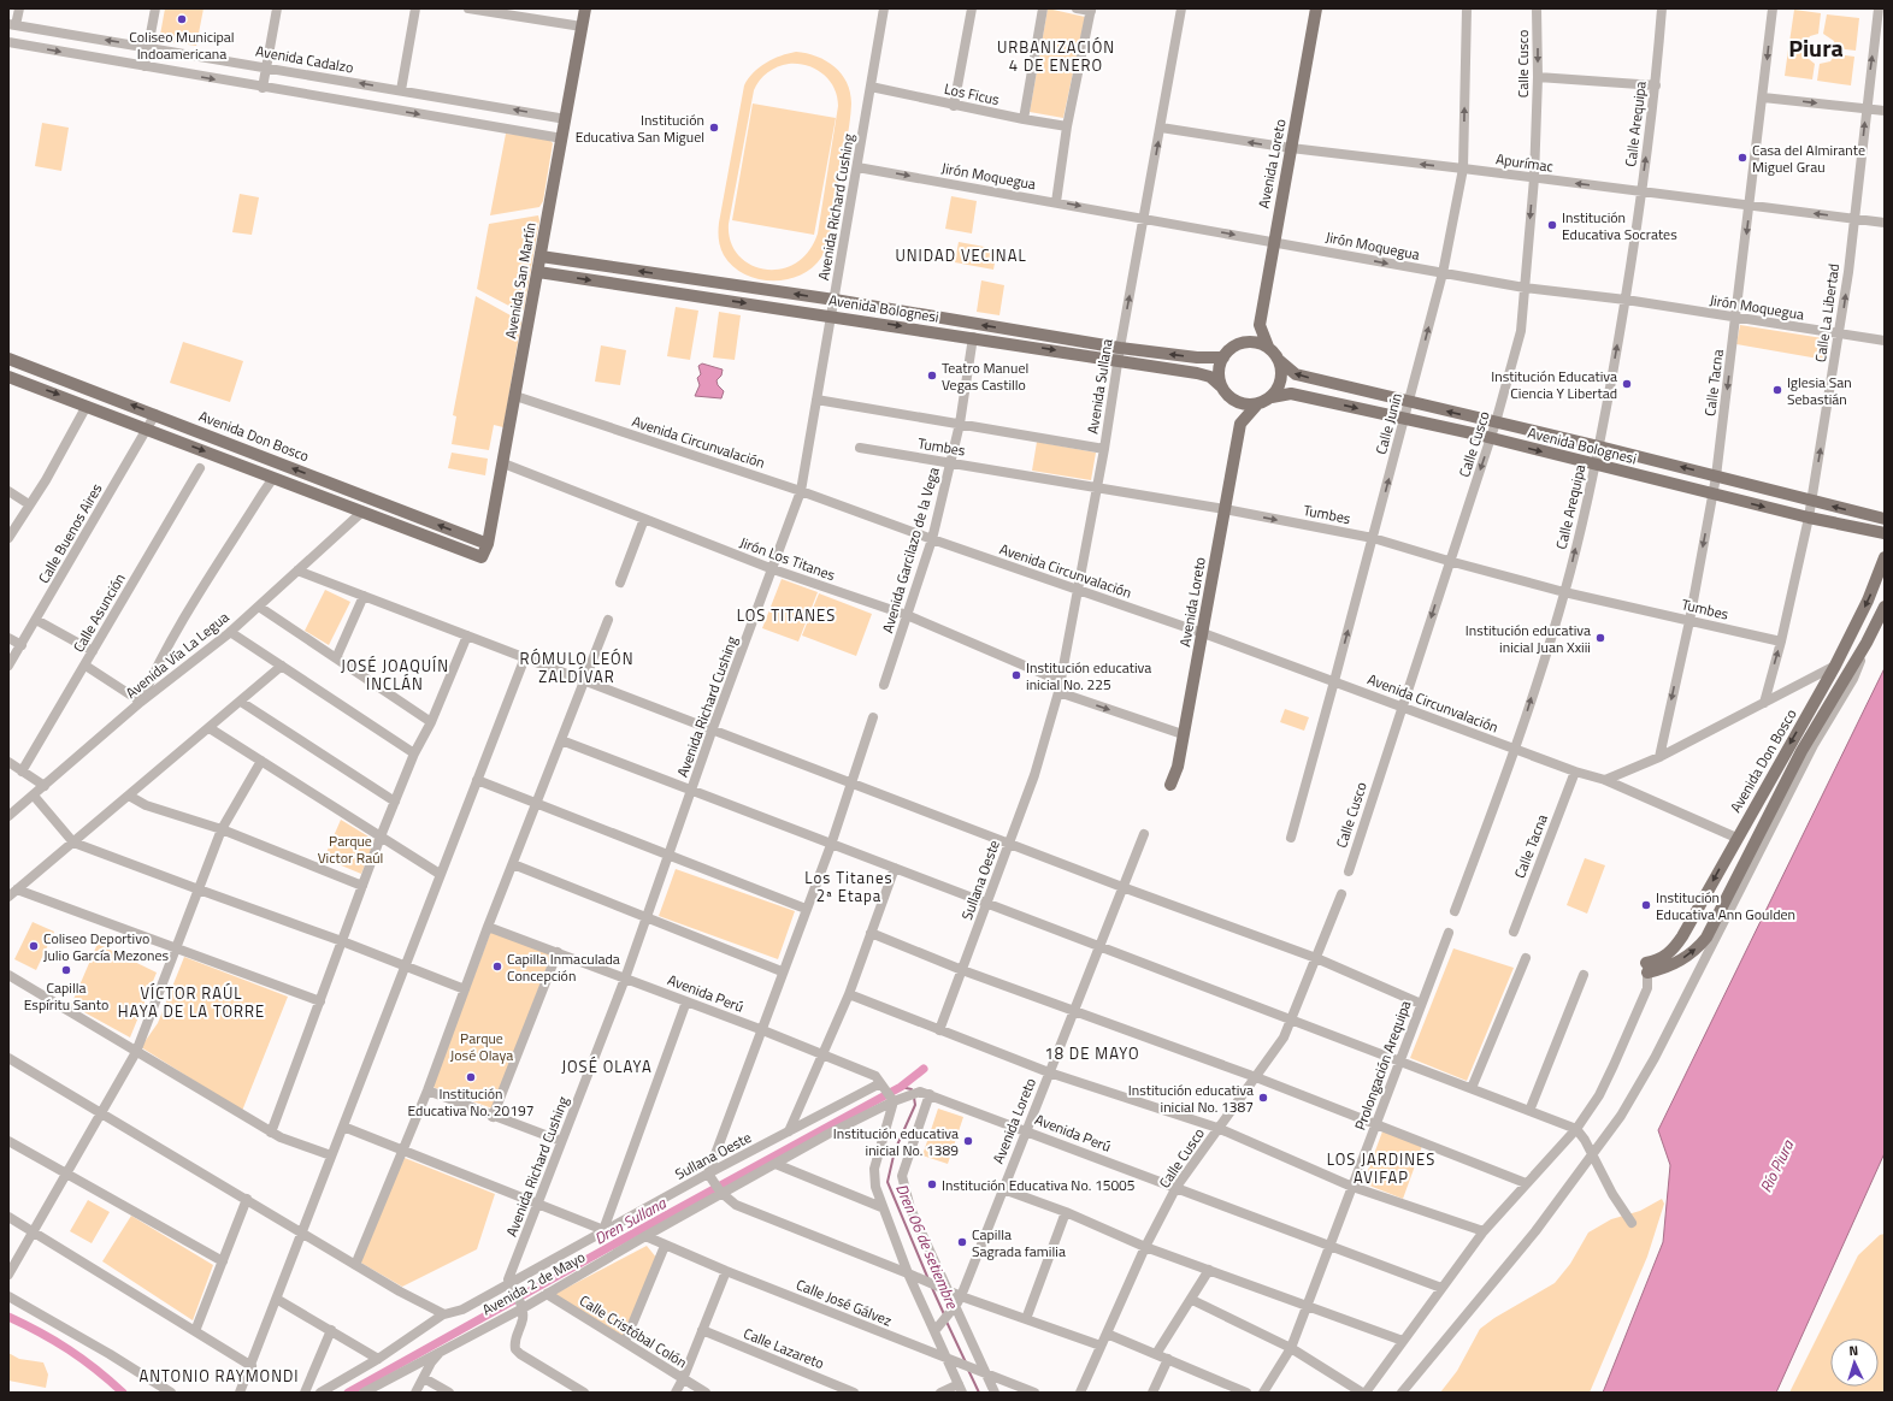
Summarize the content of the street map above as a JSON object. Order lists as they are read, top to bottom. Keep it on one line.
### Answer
{"streets":{"main road":["Avenida Loreto","Avenida San Martín","Avenida Bolognesi","Avenida Don Bosco"],"street":["Avenida Cadalzo","Calle Cusco","Los Ficus","Calle Arequipa","Apurímac","Jirón Moquegua","Avenida Richard Cushing","Calle La Libertad","Calle Tacna","Avenida Sullana","Calle Junín","Avenida Circunvalación","Tumbes","Calle Buenos Aires","Avenida Garcilazo de la Vega","Jirón Los Titanes","Calle Asunción","Avenida Vía La Legua","Sullana Oeste","Avenida Perú","Prolongación Arequipa","Avenida 2 de Mayo","Calle José Gálvez","Calle Cristóbal Colón","Calle Lazareto"]},"crossings":[["Avenida Cadalzo","Avenida San Martín"],["Calle Cusco","Apurímac"],["Calle Cusco","Jirón Moquegua"],["Calle Cusco","Avenida Bolognesi"],["Calle Cusco","Avenida Circunvalación"],["Calle Cusco","Tumbes"],["Calle Cusco","Avenida Perú"],["Los Ficus","Avenida Richard Cushing"],["Calle Arequipa","Apurímac"],["Calle Arequipa","Jirón Moquegua"],["Calle Arequipa","Avenida Bolognesi"],["Calle Arequipa","Avenida Circunvalación"],["Calle Arequipa","Tumbes"],["Apurímac","Avenida Loreto"],["Apurímac","Calle La Libertad"],["Apurímac","Calle Tacna"],["Apurímac","Avenida Sullana"],["Apurímac","Calle Junín"],["Avenida Loreto","Jirón Moquegua"],["Avenida Loreto","Avenida Circunvalación"],["Avenida Loreto","Tumbes"],["Avenida Loreto","Avenida Perú"],["Jirón Moquegua","Avenida Richard Cushing"],["Jirón Moquegua","Calle La Libertad"],["Jirón Moquegua","Calle Tacna"],["Jirón Moquegua","Avenida Sullana"],["Jirón Moquegua","Calle Junín"],["Avenida Richard Cushing","Avenida Bolognesi"],["Avenida Richard Cushing","Avenida Circunvalación"],["Avenida Richard Cushing","Tumbes"],["Avenida Richard Cushing","Jirón Los Titanes"],["Avenida Richard Cushing","Sullana Oeste"],["Avenida Richard Cushing","Avenida Perú"],["Avenida San Martín","Avenida Bolognesi"],["Avenida San Martín","Avenida Don Bosco"],["Avenida San Martín","Avenida Circunvalación"],["Avenida San Martín","Jirón Los Titanes"],["Avenida San Martín","Avenida Vía La Legua"],["Avenida Bolognesi","Calle La Libertad"],["Avenida Bolognesi","Calle Tacna"],["Avenida Bolognesi","Avenida Sullana"],["Avenida Bolognesi","Calle Junín"],["Avenida Bolognesi","Avenida Garcilazo de la Vega"],["Calle La Libertad","Tumbes"],["Calle Tacna","Avenida Circunvalación"],["Calle Tacna","Tumbes"],["Avenida Sullana","Avenida Circunvalación"],["Avenida Sullana","Tumbes"],["Avenida Sullana","Jirón Los Titanes"],["Avenida Sullana","Sullana Oeste"],["Calle Junín","Avenida Circunvalación"],["Calle Junín","Tumbes"],["Avenida Don Bosco","Avenida Circunvalación"],["Avenida Don Bosco","Calle Buenos Aires"],["Avenida Circunvalación","Avenida Garcilazo de la Vega"],["Tumbes","Avenida Garcilazo de la Vega"],["Avenida Garcilazo de la Vega","Jirón Los Titanes"],["Sullana Oeste","Avenida Perú"],["Avenida Perú","Prolongación Arequipa"],["Avenida Perú","Avenida 2 de Mayo"],["Avenida 2 de Mayo","Calle José Gálvez"],["Avenida 2 de Mayo","Calle Cristóbal Colón"]],"one_way":["Calle Arequipa","Apurímac","Jirón Moquegua","Calle La Libertad","Calle Tacna","Calle Junín"],"districts":["URBANIZACIÓN 4 DE ENERO","Piura","UNIDAD VECINAL","LOS TITANES","RÓMULO LEÓN ZALDÍVAR","JOSÉ JOAQUÍN INCLÁN","Los Titanes 2ª Etapa","VÍCTOR RAÚL HAYA DE LA TORRE","18 DE MAYO","JOSÉ OLAYA","LOS JARDINES AVIFAP","ANTONIO RAYMONDI"],"water":["Río Piura","Dren Sullana","Dren 06 de setiembre"],"parks":["Parque Victor Raúl","Parque José Olaya"],"places":["Coliseo Municipal Indoamericana","Institución Educativa San Miguel","Casa del Almirante Miguel Grau","Institución Educativa Socrates","Teatro Manuel Vegas Castillo","Institución Educativa Ciencia Y Libertad","Iglesia San Sebastián","Institución educativa inicial Juan Xxiii","Institución educativa inicial No. 225","Institución Educativa Ann Goulden","Coliseo Deportivo Julio García Mezones","Capilla Inmaculada Concepción","Capilla Espíritu Santo","Institución Educativa No. 20197","Institución educativa inicial No. 1387","Institución educativa inicial No. 1389","Institución Educativa No. 15005","Capilla Sagrada familia"],"north":"top"}
